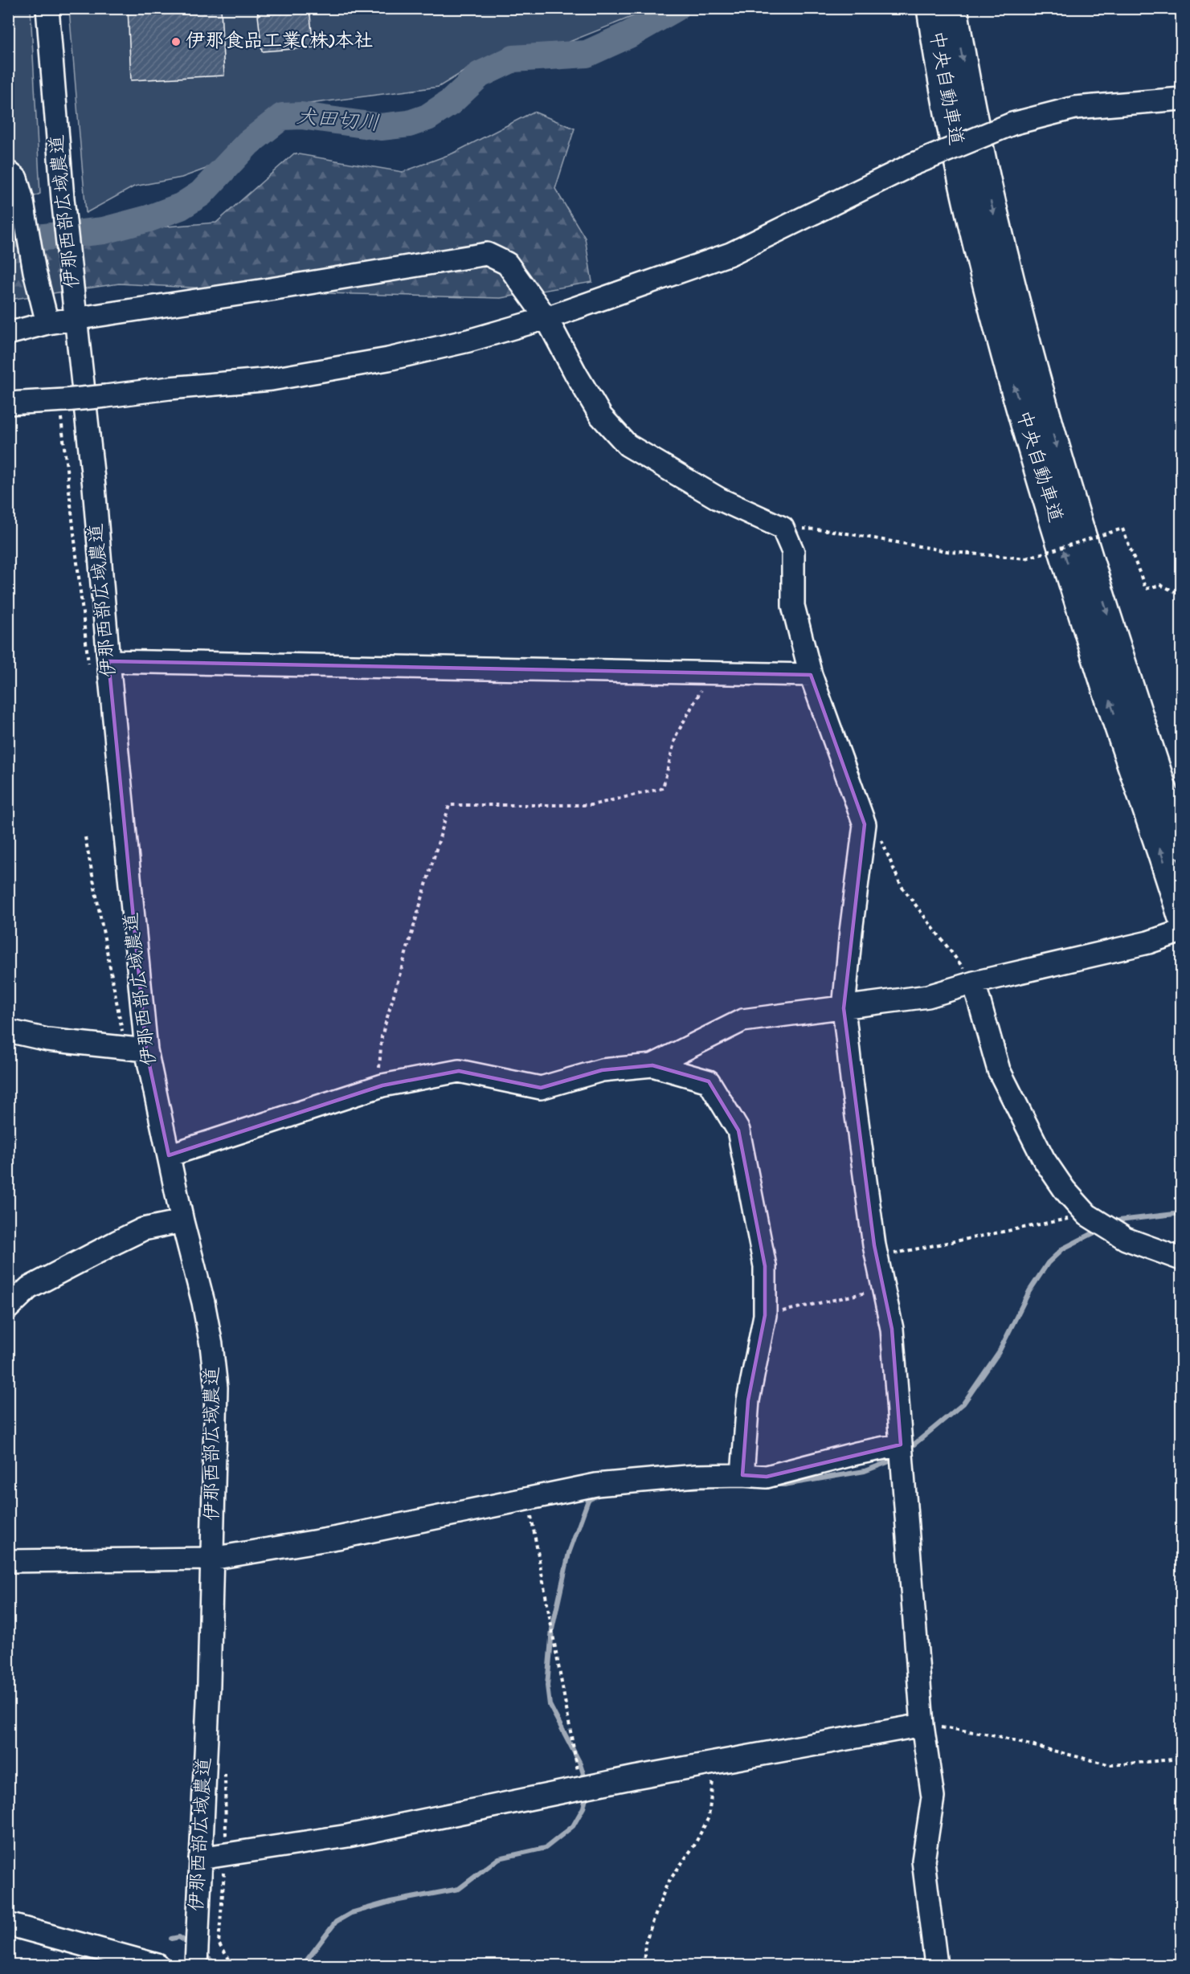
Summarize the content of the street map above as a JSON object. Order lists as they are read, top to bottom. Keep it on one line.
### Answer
{"streets":{"highway":["中央自動車道"],"street":["伊那西部広域農道"]},"water":["犬田切川"],"places":["伊那食品工業(株)本社"]}
